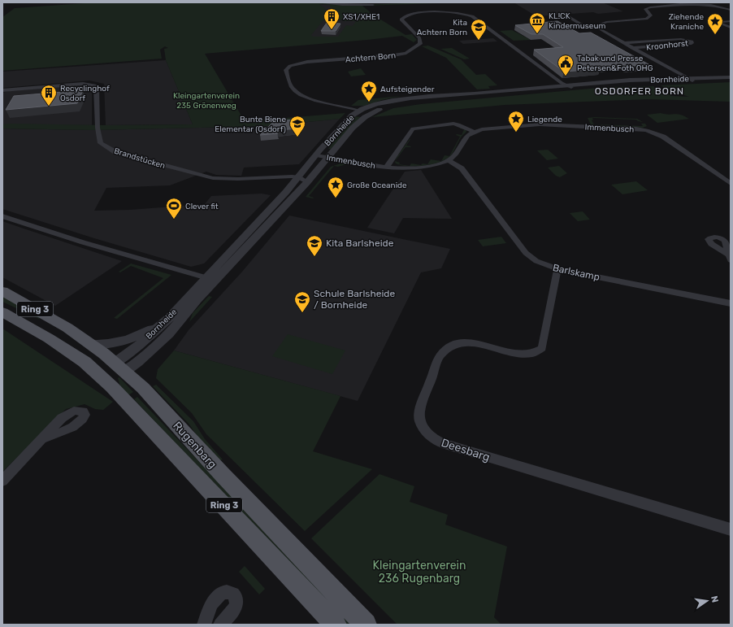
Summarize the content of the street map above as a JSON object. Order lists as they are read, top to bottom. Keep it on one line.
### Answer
{"streets":{"main road":["Ring 3","Rugenbarg"],"street":["Kroonhorst","Achtern Born","Bornheide","Immenbusch","Brandstücken","Barlskamp","Deesbarg"]},"crossings":[["Kroonhorst","Bornheide"],["Achtern Born","Bornheide"],["Bornheide","Immenbusch"],["Bornheide","Brandstücken"],["Bornheide","Rugenbarg"],["Immenbusch","Barlskamp"],["Barlskamp","Deesbarg"]],"districts":["OSDORFER BORN"],"parks":["Kleingartenverein 235 Grönenweg","Kleingartenverein 236 Rugenbarg"],"places":{"building":["XS1/XHE1","Recyclinghof Osdorf"],"museum":["KL!CK Kindermuseum"],"place":["Ziehende Kraniche","Aufsteigender","Liegende","Große Oceanide"],"school or university":["Kita Achtern Born","Bunte Biene Elementar (Osdorf)","Kita Barlsheide","Schule Barlsheide / Bornheide"],"public building":["Tabak und Presse Petersen&Foth OHG"],"sports":["Clever fit"]},"north":"right"}
